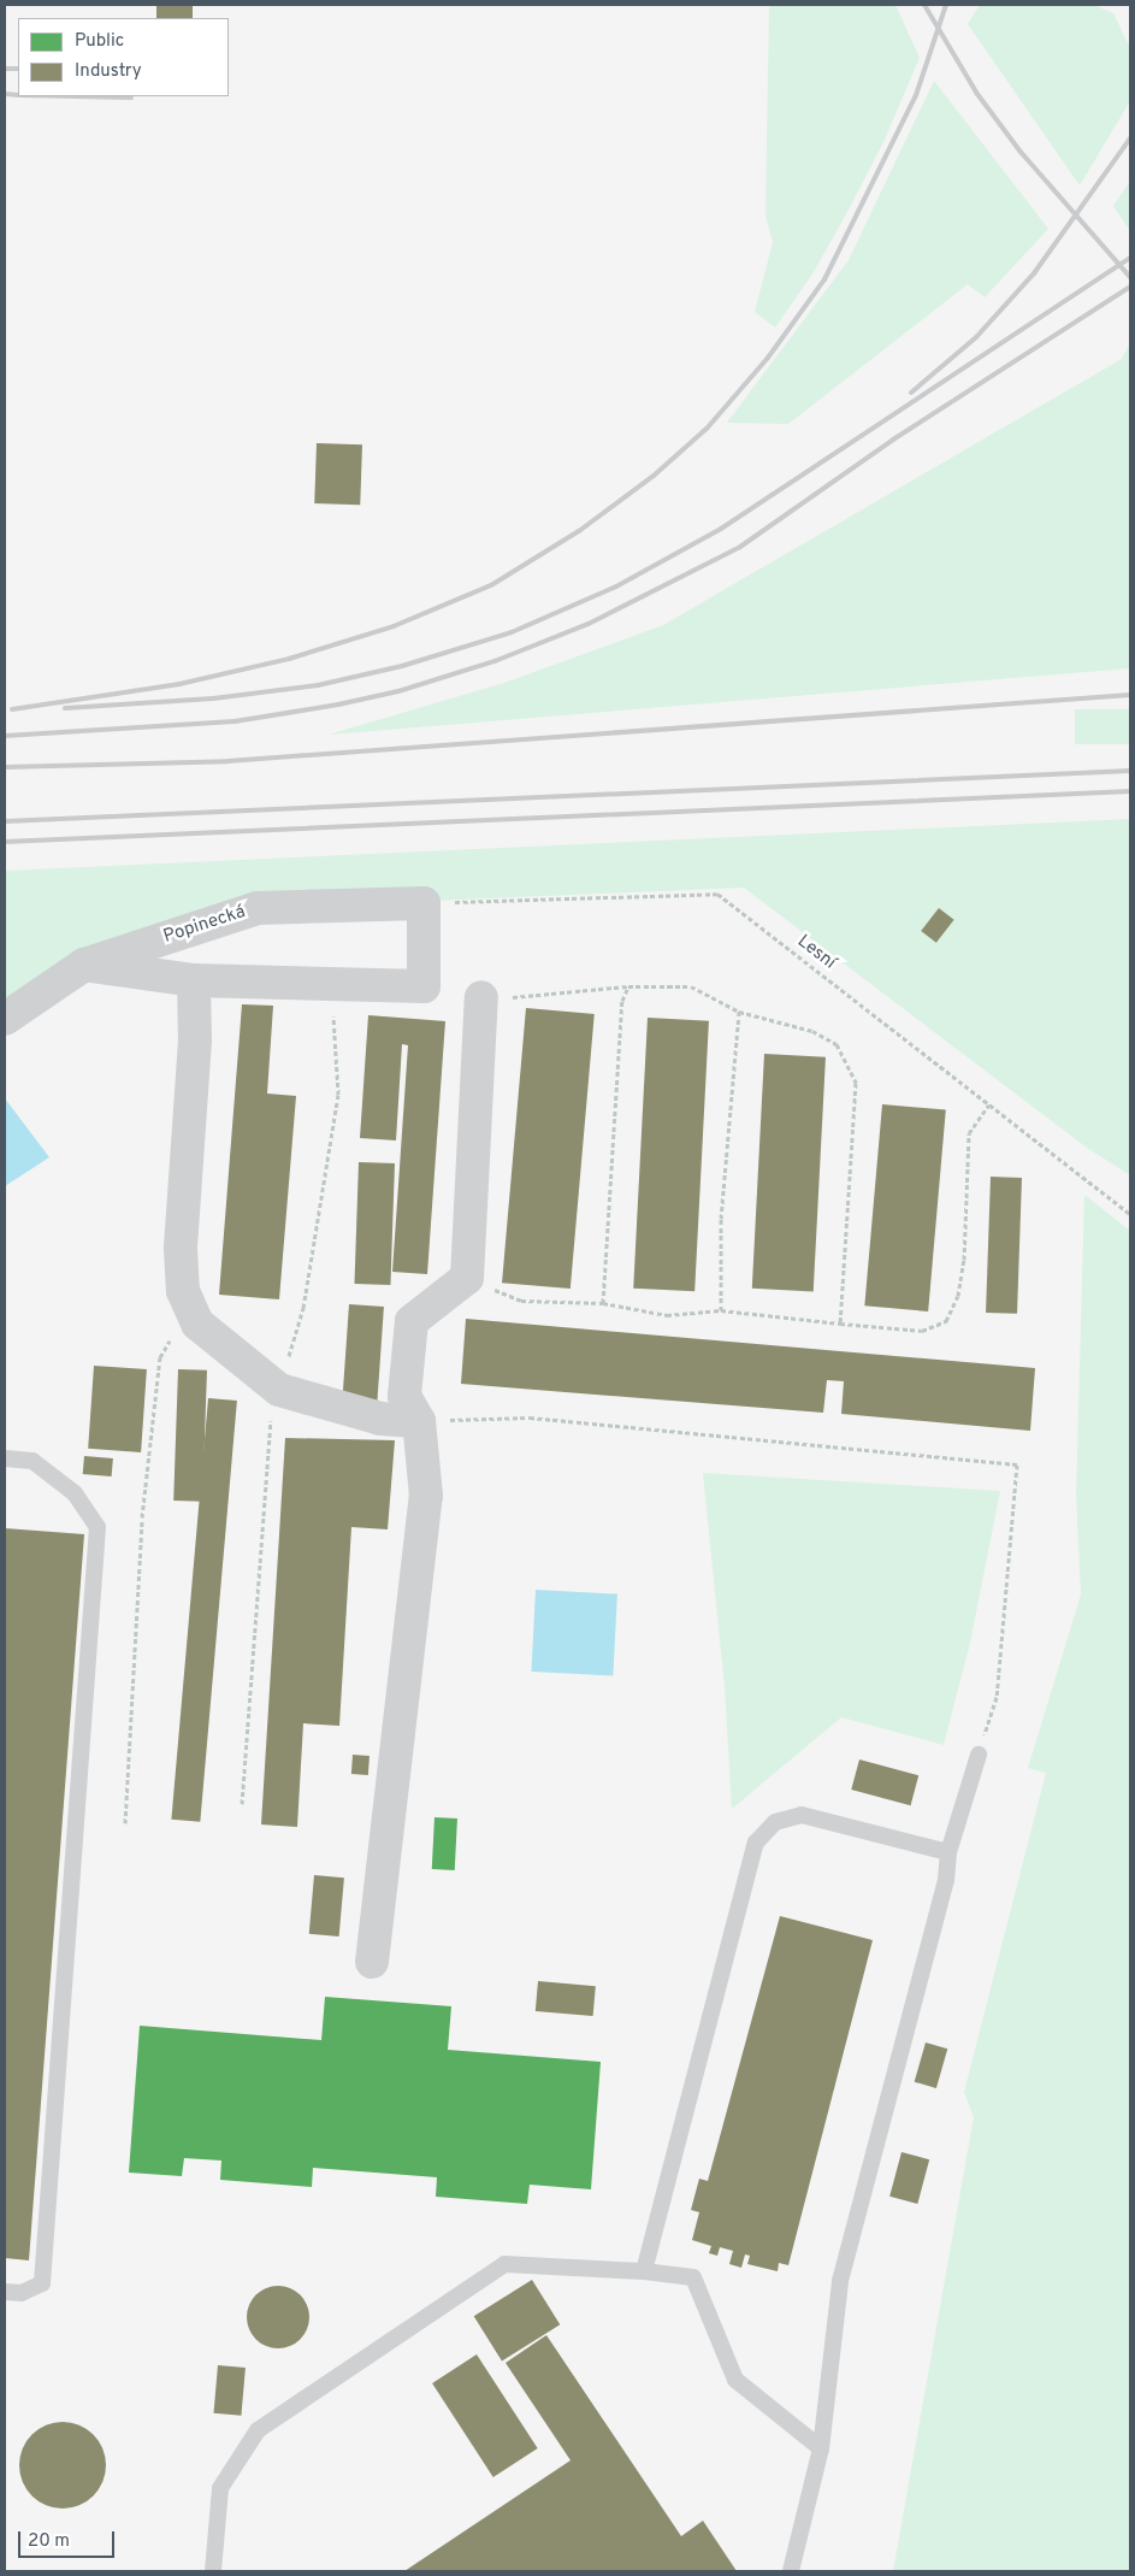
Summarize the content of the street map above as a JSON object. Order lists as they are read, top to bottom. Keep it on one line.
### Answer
{"streets":{"street":["Popinecká"],"path":["Lesní"]},"crossings":[["Popinecká","Lesní"]],"legend":["Public","Industry"],"scale_bar":"20 m"}
